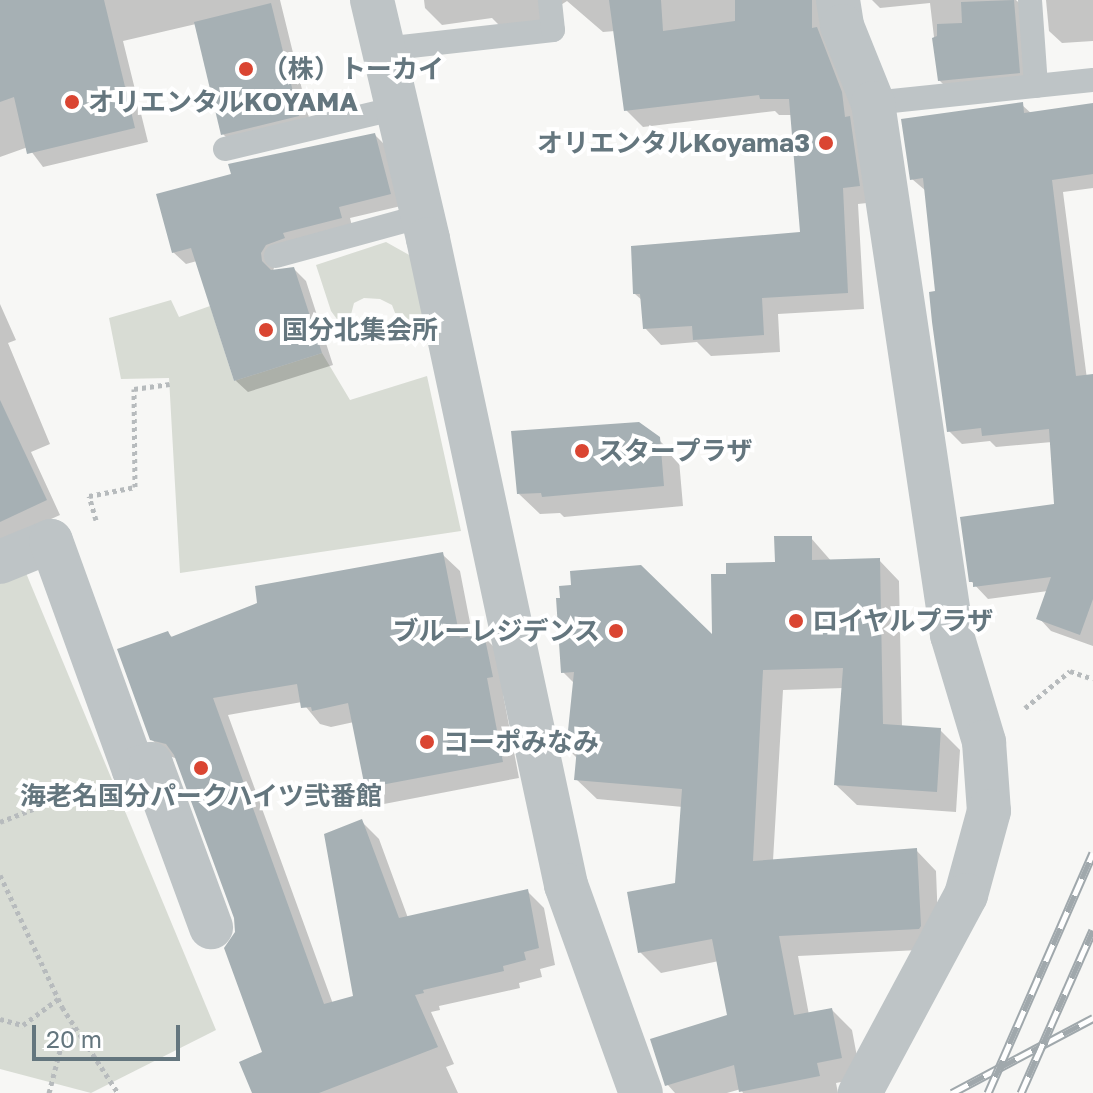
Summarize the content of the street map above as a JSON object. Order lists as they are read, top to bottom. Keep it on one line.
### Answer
{"places":["（株）トーカイ","オリエンタルKOYAMA","オリエンタルKoyama3","国分北集会所","スタープラザ","ロイヤルプラザ","ブルーレジデンス","コーポみなみ","海老名国分パークハイツ弐番館"],"scale_bar":"20 m"}
